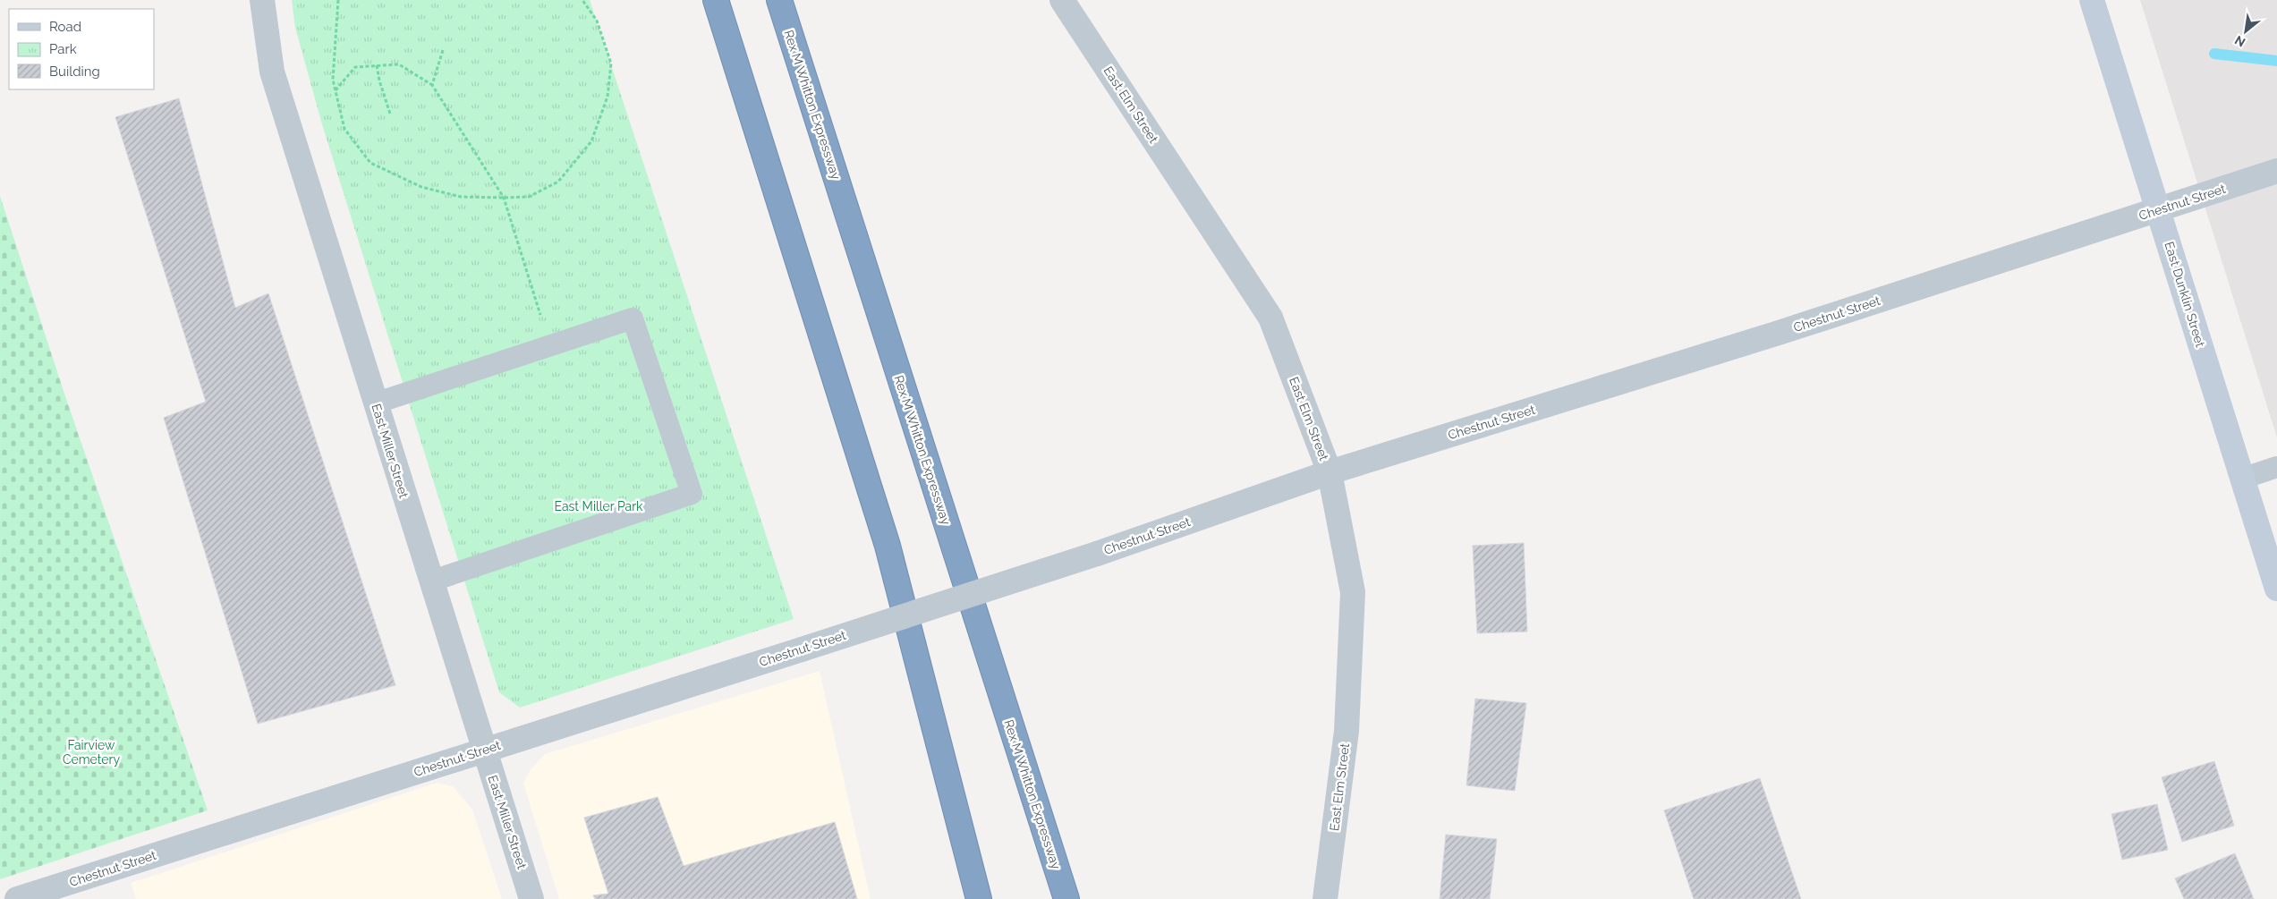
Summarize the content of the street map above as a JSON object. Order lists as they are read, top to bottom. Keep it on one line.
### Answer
{"streets":{"highway":["Rex M Whitton Expressway"],"main road":["East Dunklin Street"],"street":["East Elm Street","Chestnut Street","East Miller Street"]},"crossings":[["East Elm Street","Chestnut Street"],["Chestnut Street","East Dunklin Street"],["Chestnut Street","East Miller Street"]],"parks":["East Miller Park","Fairview Cemetery"],"legend":["Road","Park","Building"],"north":"bottom left"}
